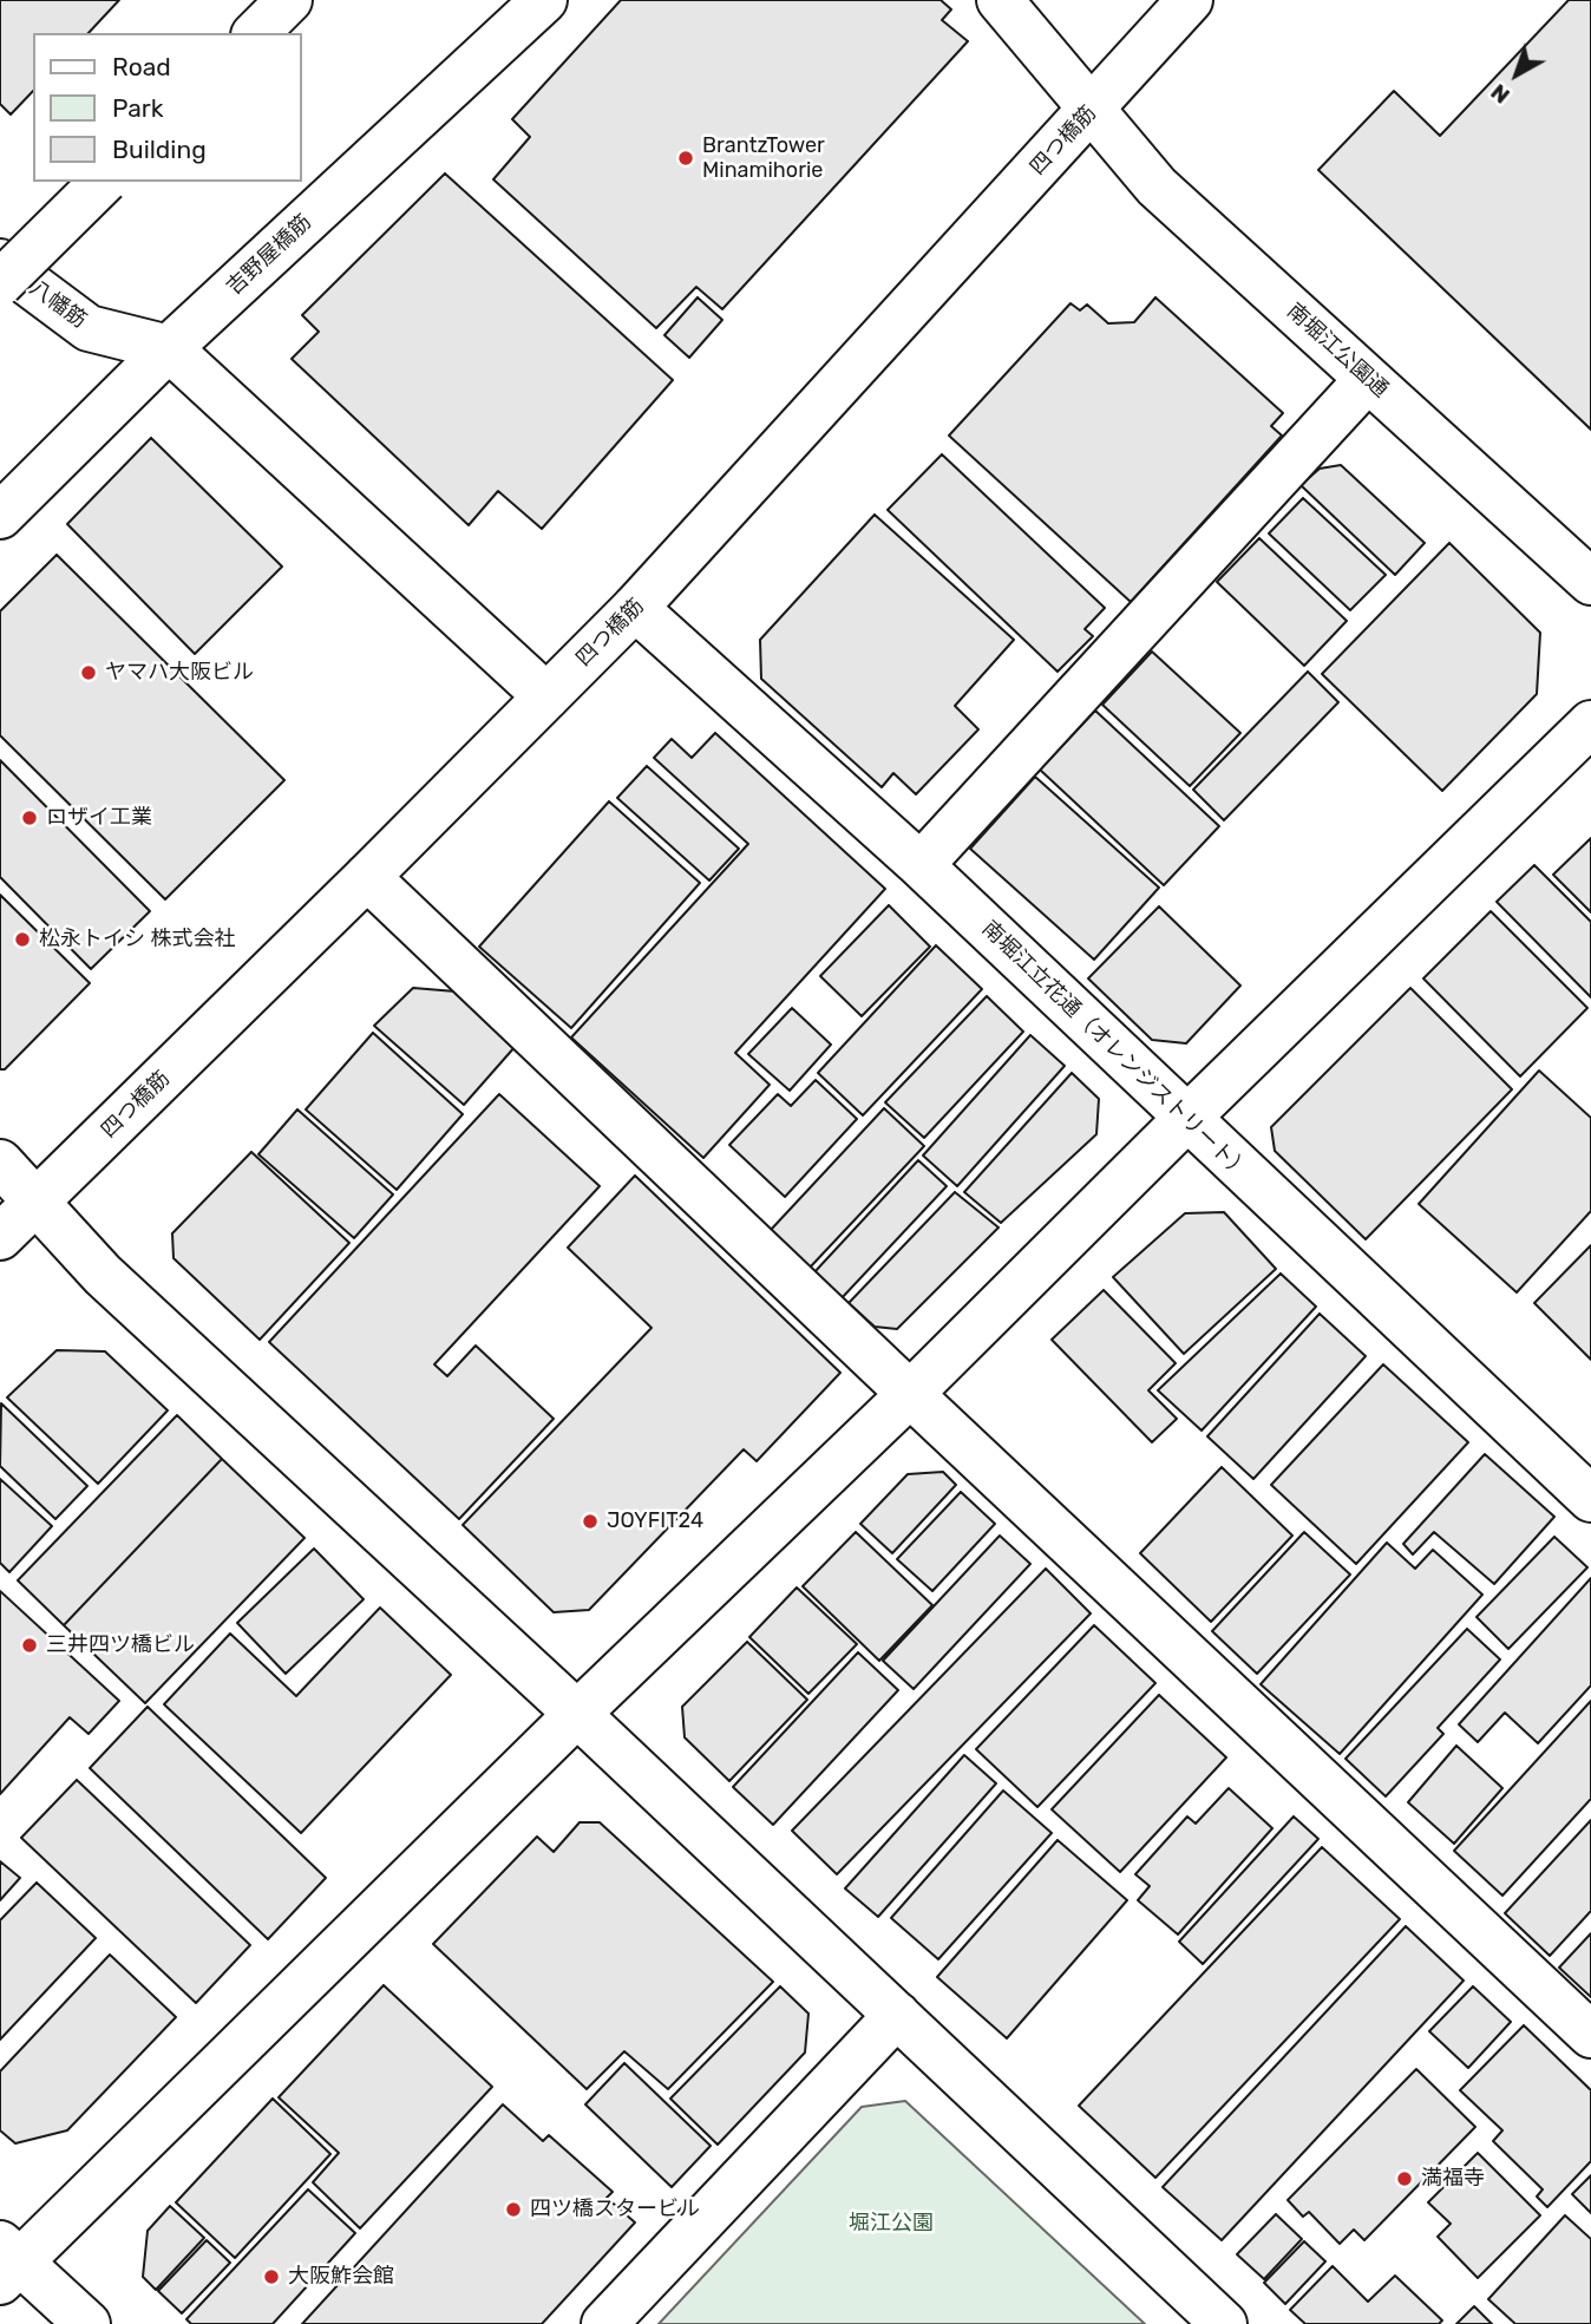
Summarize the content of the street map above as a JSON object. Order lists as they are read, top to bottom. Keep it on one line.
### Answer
{"streets":{"main road":["四つ橋筋","吉野屋橋筋","八幡筋","南堀江公園通","南堀江立花通（オレンジストリート）"]},"crossings":[["四つ橋筋","南堀江公園通"],["四つ橋筋","南堀江立花通（オレンジストリート）"],["吉野屋橋筋","八幡筋"]],"parks":["堀江公園"],"places":["BrantzTower Minamihorie","ヤマハ大阪ビル","ロザイ工業","松永トイシ 株式会社","JOYFIT24","三井四ツ橋ビル","満福寺","四ツ橋スタービル","大阪鮓会館"],"legend":["Road","Park","Building"],"north":"bottom left"}
